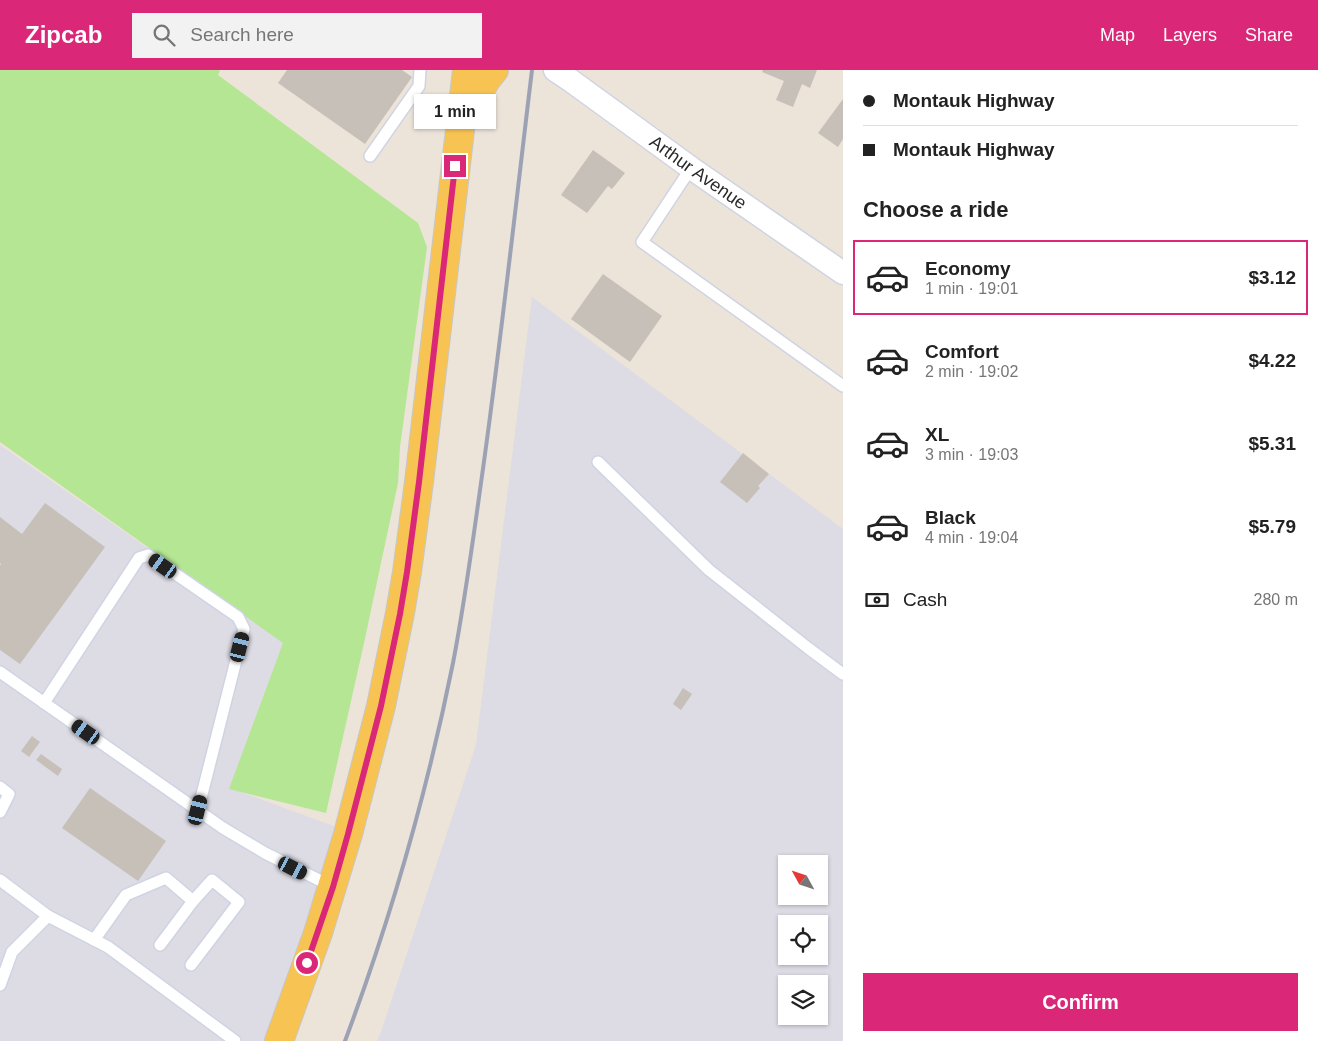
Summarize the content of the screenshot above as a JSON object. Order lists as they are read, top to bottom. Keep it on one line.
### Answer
{"streets":{"street":["Arthur Avenue"]},"north":"top left","page":{"header":"Zipcab","search":"Search here","nav":["Map","Layers","Share"],"banner":["Montauk Highway","Montauk Highway"],"bubble":"1 min","heading":"Choose a ride","list":[{"name":"Economy","note":"1 min · 19:01","value":"$3.12"},{"name":"Comfort","note":"2 min · 19:02","value":"$4.22"},{"name":"XL","note":"3 min · 19:03","value":"$5.31"},{"name":"Black","note":"4 min · 19:04","value":"$5.79"}],"pay":["Cash","280 m"],"buttons":"Confirm"}}
